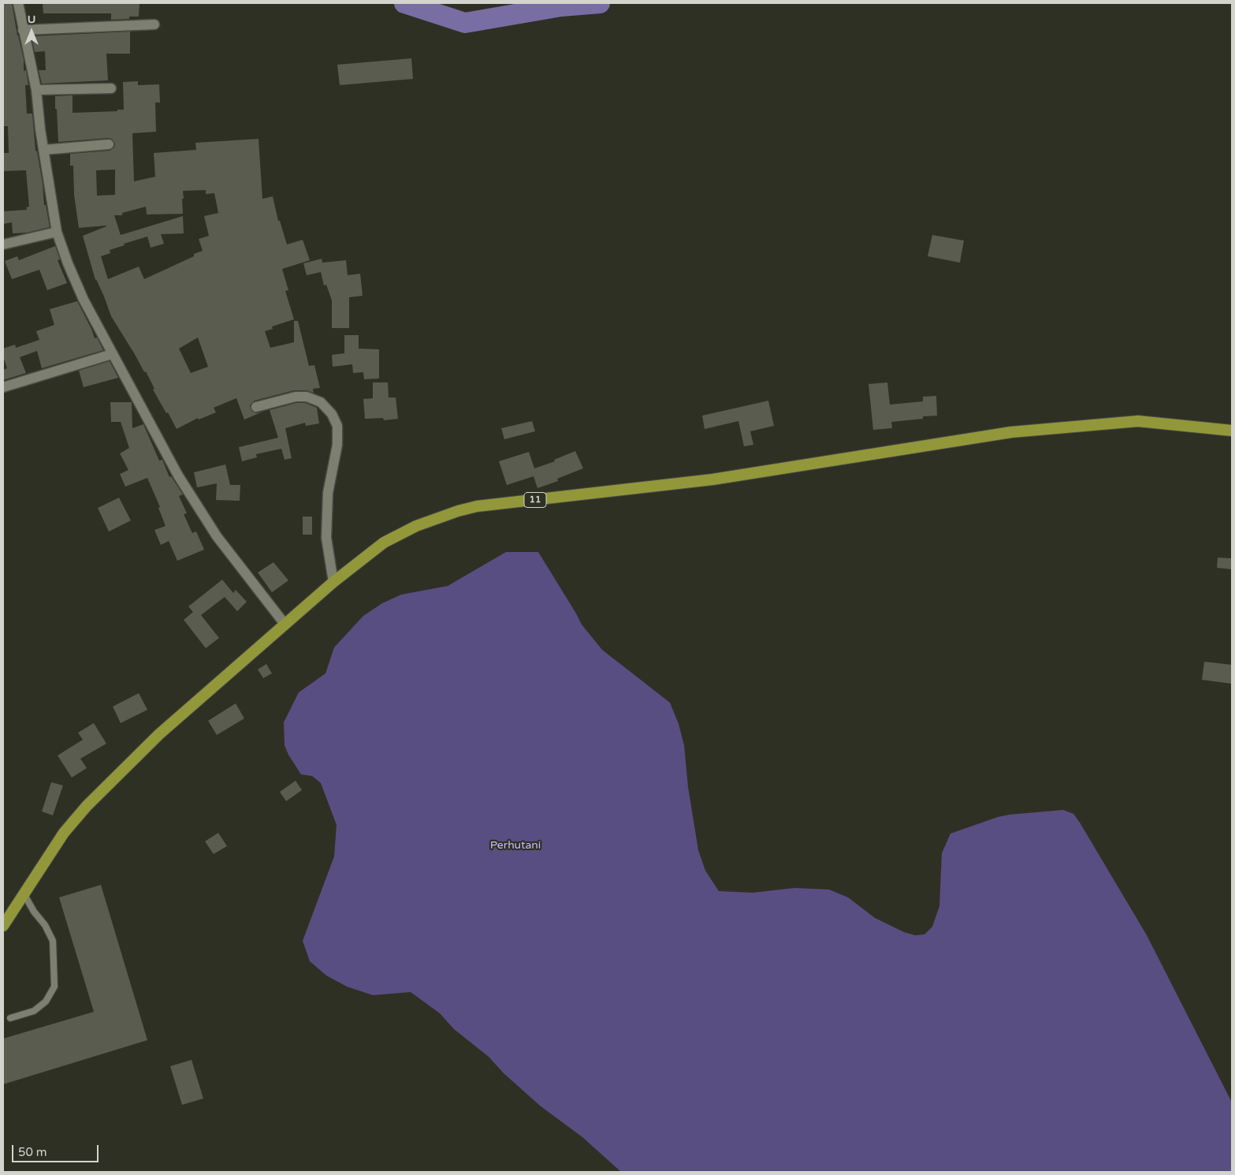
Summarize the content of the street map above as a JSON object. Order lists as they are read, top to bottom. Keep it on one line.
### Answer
{"streets":{"highway":["11"]},"parks":["Perhutani"],"scale_bar":"50 m","north":"top"}
